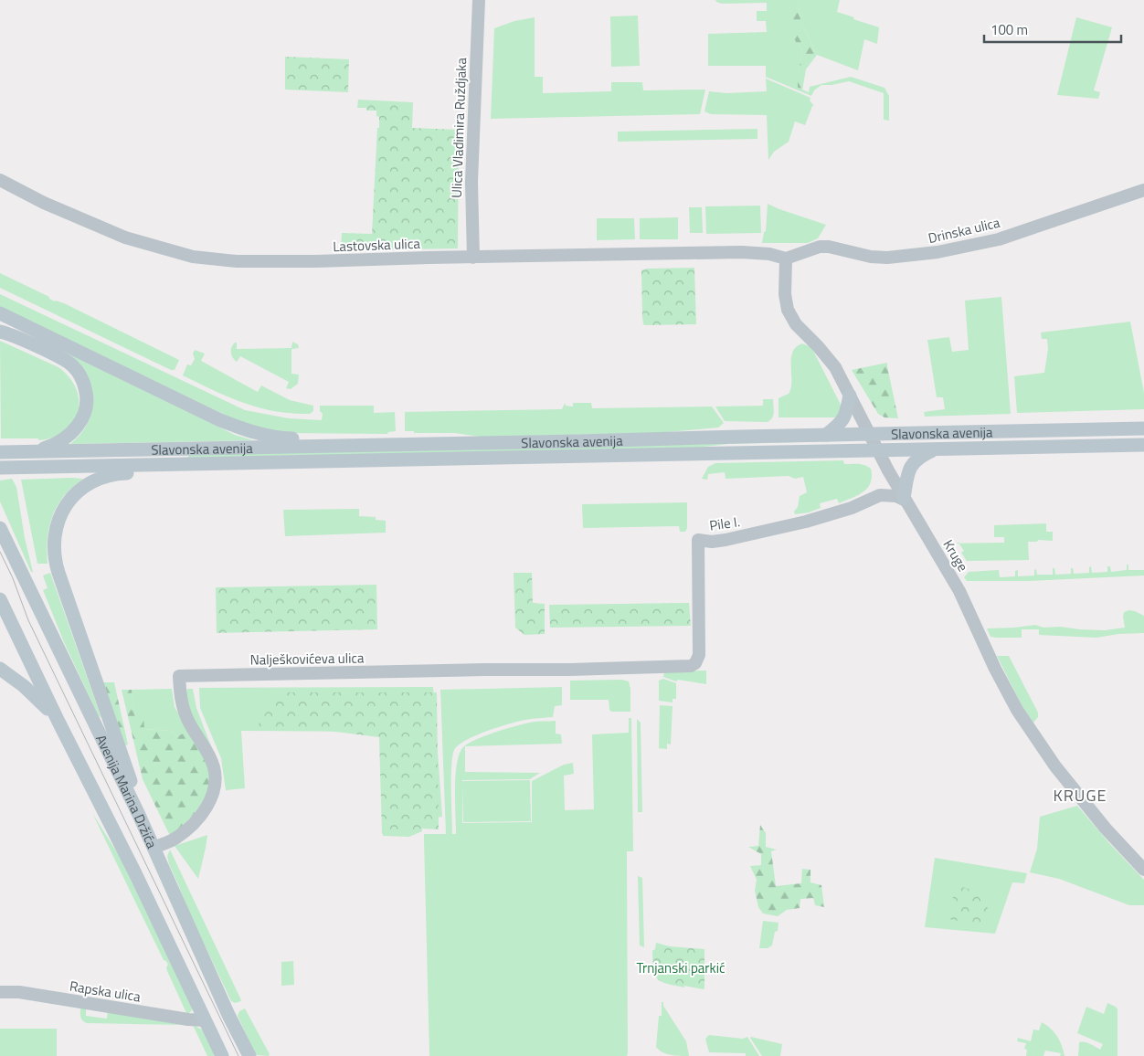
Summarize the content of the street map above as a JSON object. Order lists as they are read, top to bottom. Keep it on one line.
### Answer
{"streets":{"main road":["Slavonska avenija","Avenija Marina Držića"],"street":["Ulica Vladimira Ruždjaka","Drinska ulica","Lastovska ulica","Pile I.","Kruge","Nalješkovićeva ulica","Rapska ulica"]},"crossings":[["Ulica Vladimira Ruždjaka","Lastovska ulica"],["Drinska ulica","Lastovska ulica"],["Drinska ulica","Kruge"],["Lastovska ulica","Kruge"],["Slavonska avenija","Kruge"],["Pile I.","Kruge"],["Pile I.","Nalješkovićeva ulica"],["Nalješkovićeva ulica","Avenija Marina Držića"],["Avenija Marina Držića","Rapska ulica"]],"districts":["KRUGE"],"parks":["Trnjanski parkić"],"scale_bar":"100 m"}
